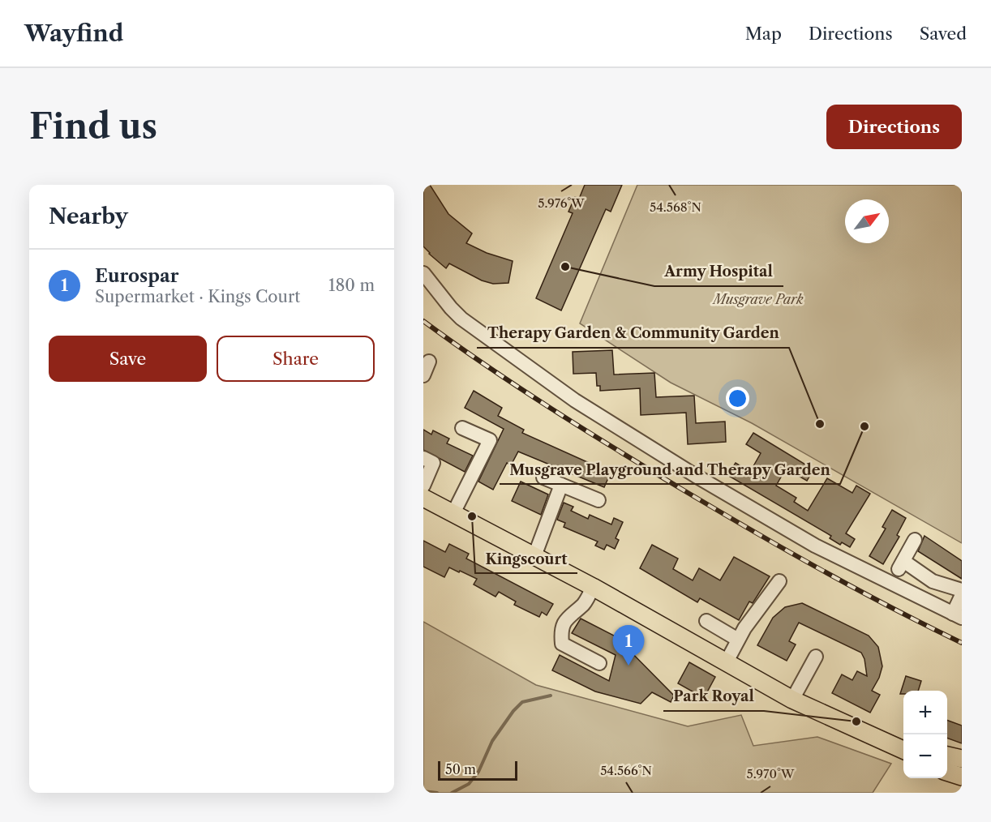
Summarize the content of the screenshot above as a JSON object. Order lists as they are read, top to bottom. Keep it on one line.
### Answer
{"parks":["Musgrave Park"],"places":["Army Hospital","Therapy Garden & Community Garden","Musgrave Playground and Therapy Garden","Kingscourt","Park Royal"],"scale_bar":"50 m","north":"top right","page":{"header":"Wayfind","nav":["Map","Directions","Saved"],"buttons":["Directions",["Save","Share"]],"title":"Find us","heading":"Nearby","list":[{"mark":"1","name":"Eurospar","note":"Supermarket · Kings Court","value":"180 m"}],"pins":"1","map_buttons":["+","−"],"scale":"50 m"},"coordinates":["5.976°W","54.568°N","54.566°N","5.970°W"]}
